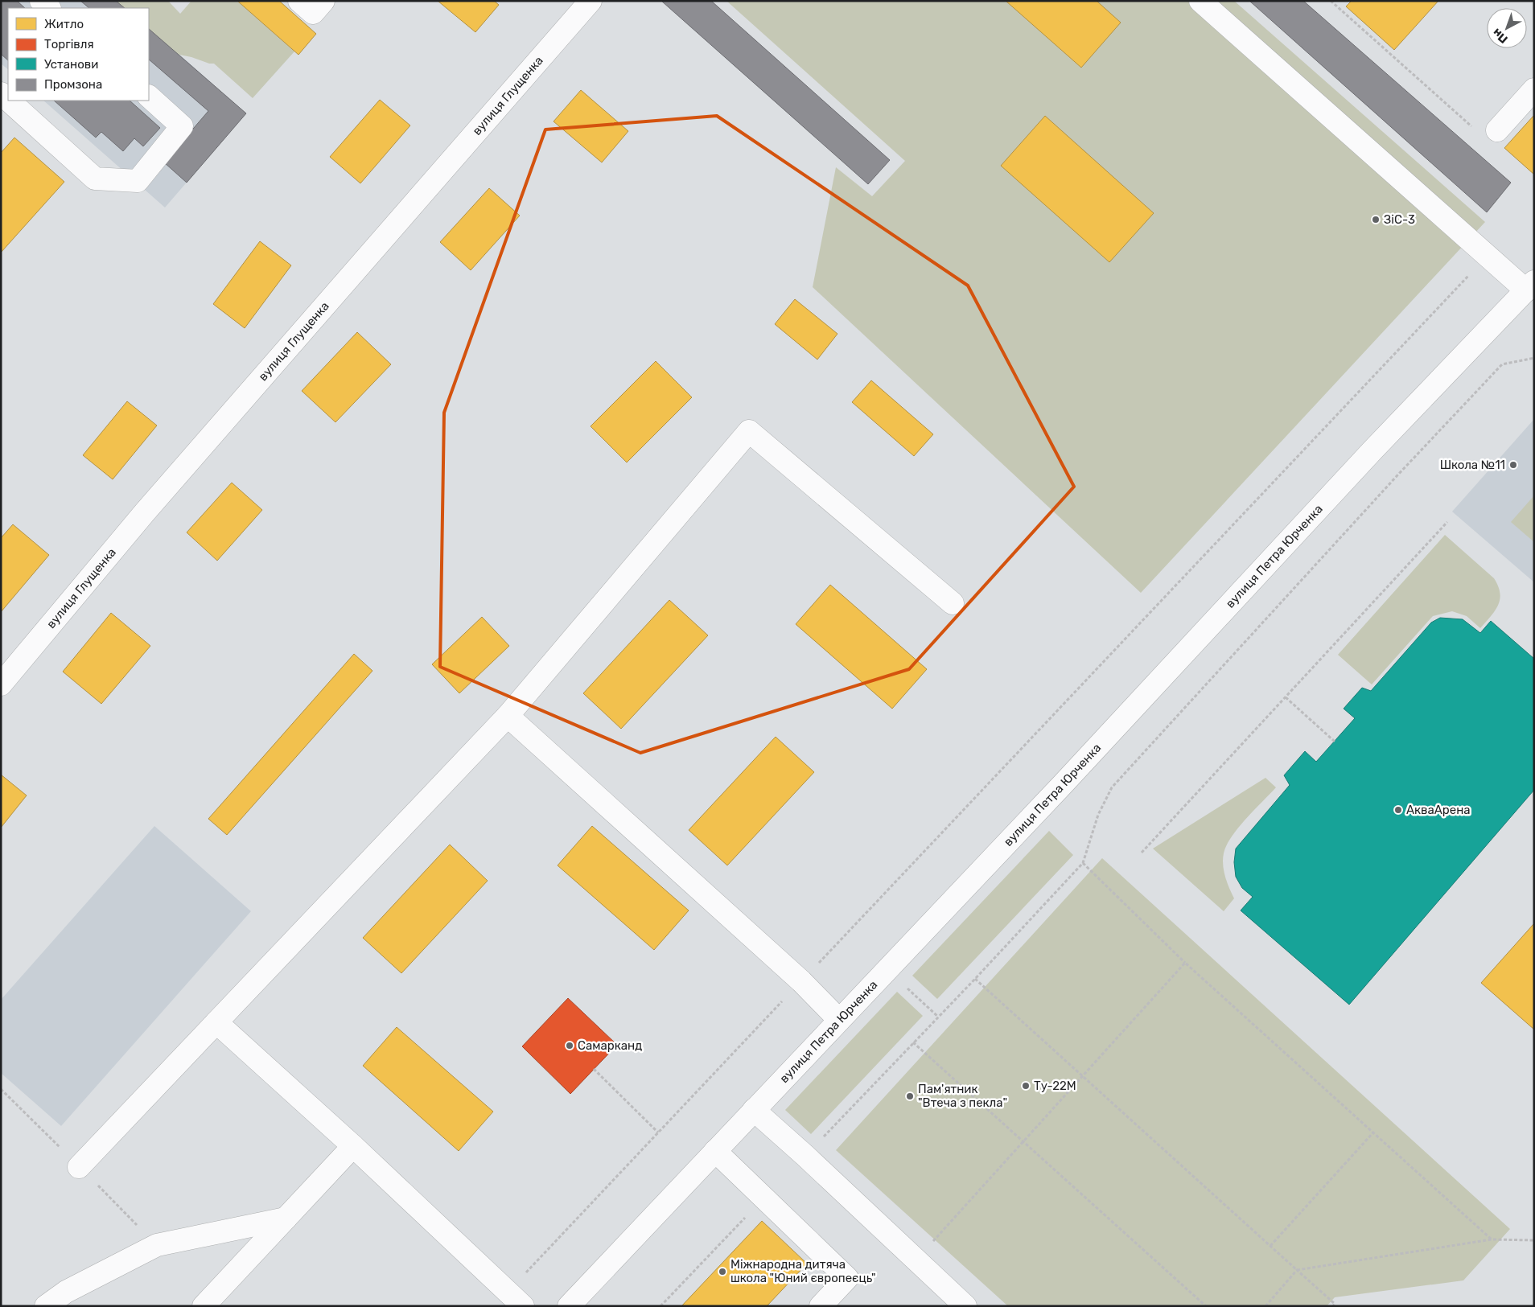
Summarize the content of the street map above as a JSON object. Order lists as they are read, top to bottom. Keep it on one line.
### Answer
{"streets":{"street":["вулиця Глущенка","вулиця Петра Юрченка"]},"places":["ЗіС-3","Школа №11","АкваАрена","Самарканд","Ту-22М","Пам'ятник \"Втеча з пекла\"","Міжнародна дитяча школа \"Юний європеєць\""],"legend":["Житло","Торгівля","Установи","Промзона"],"north":"bottom left"}
